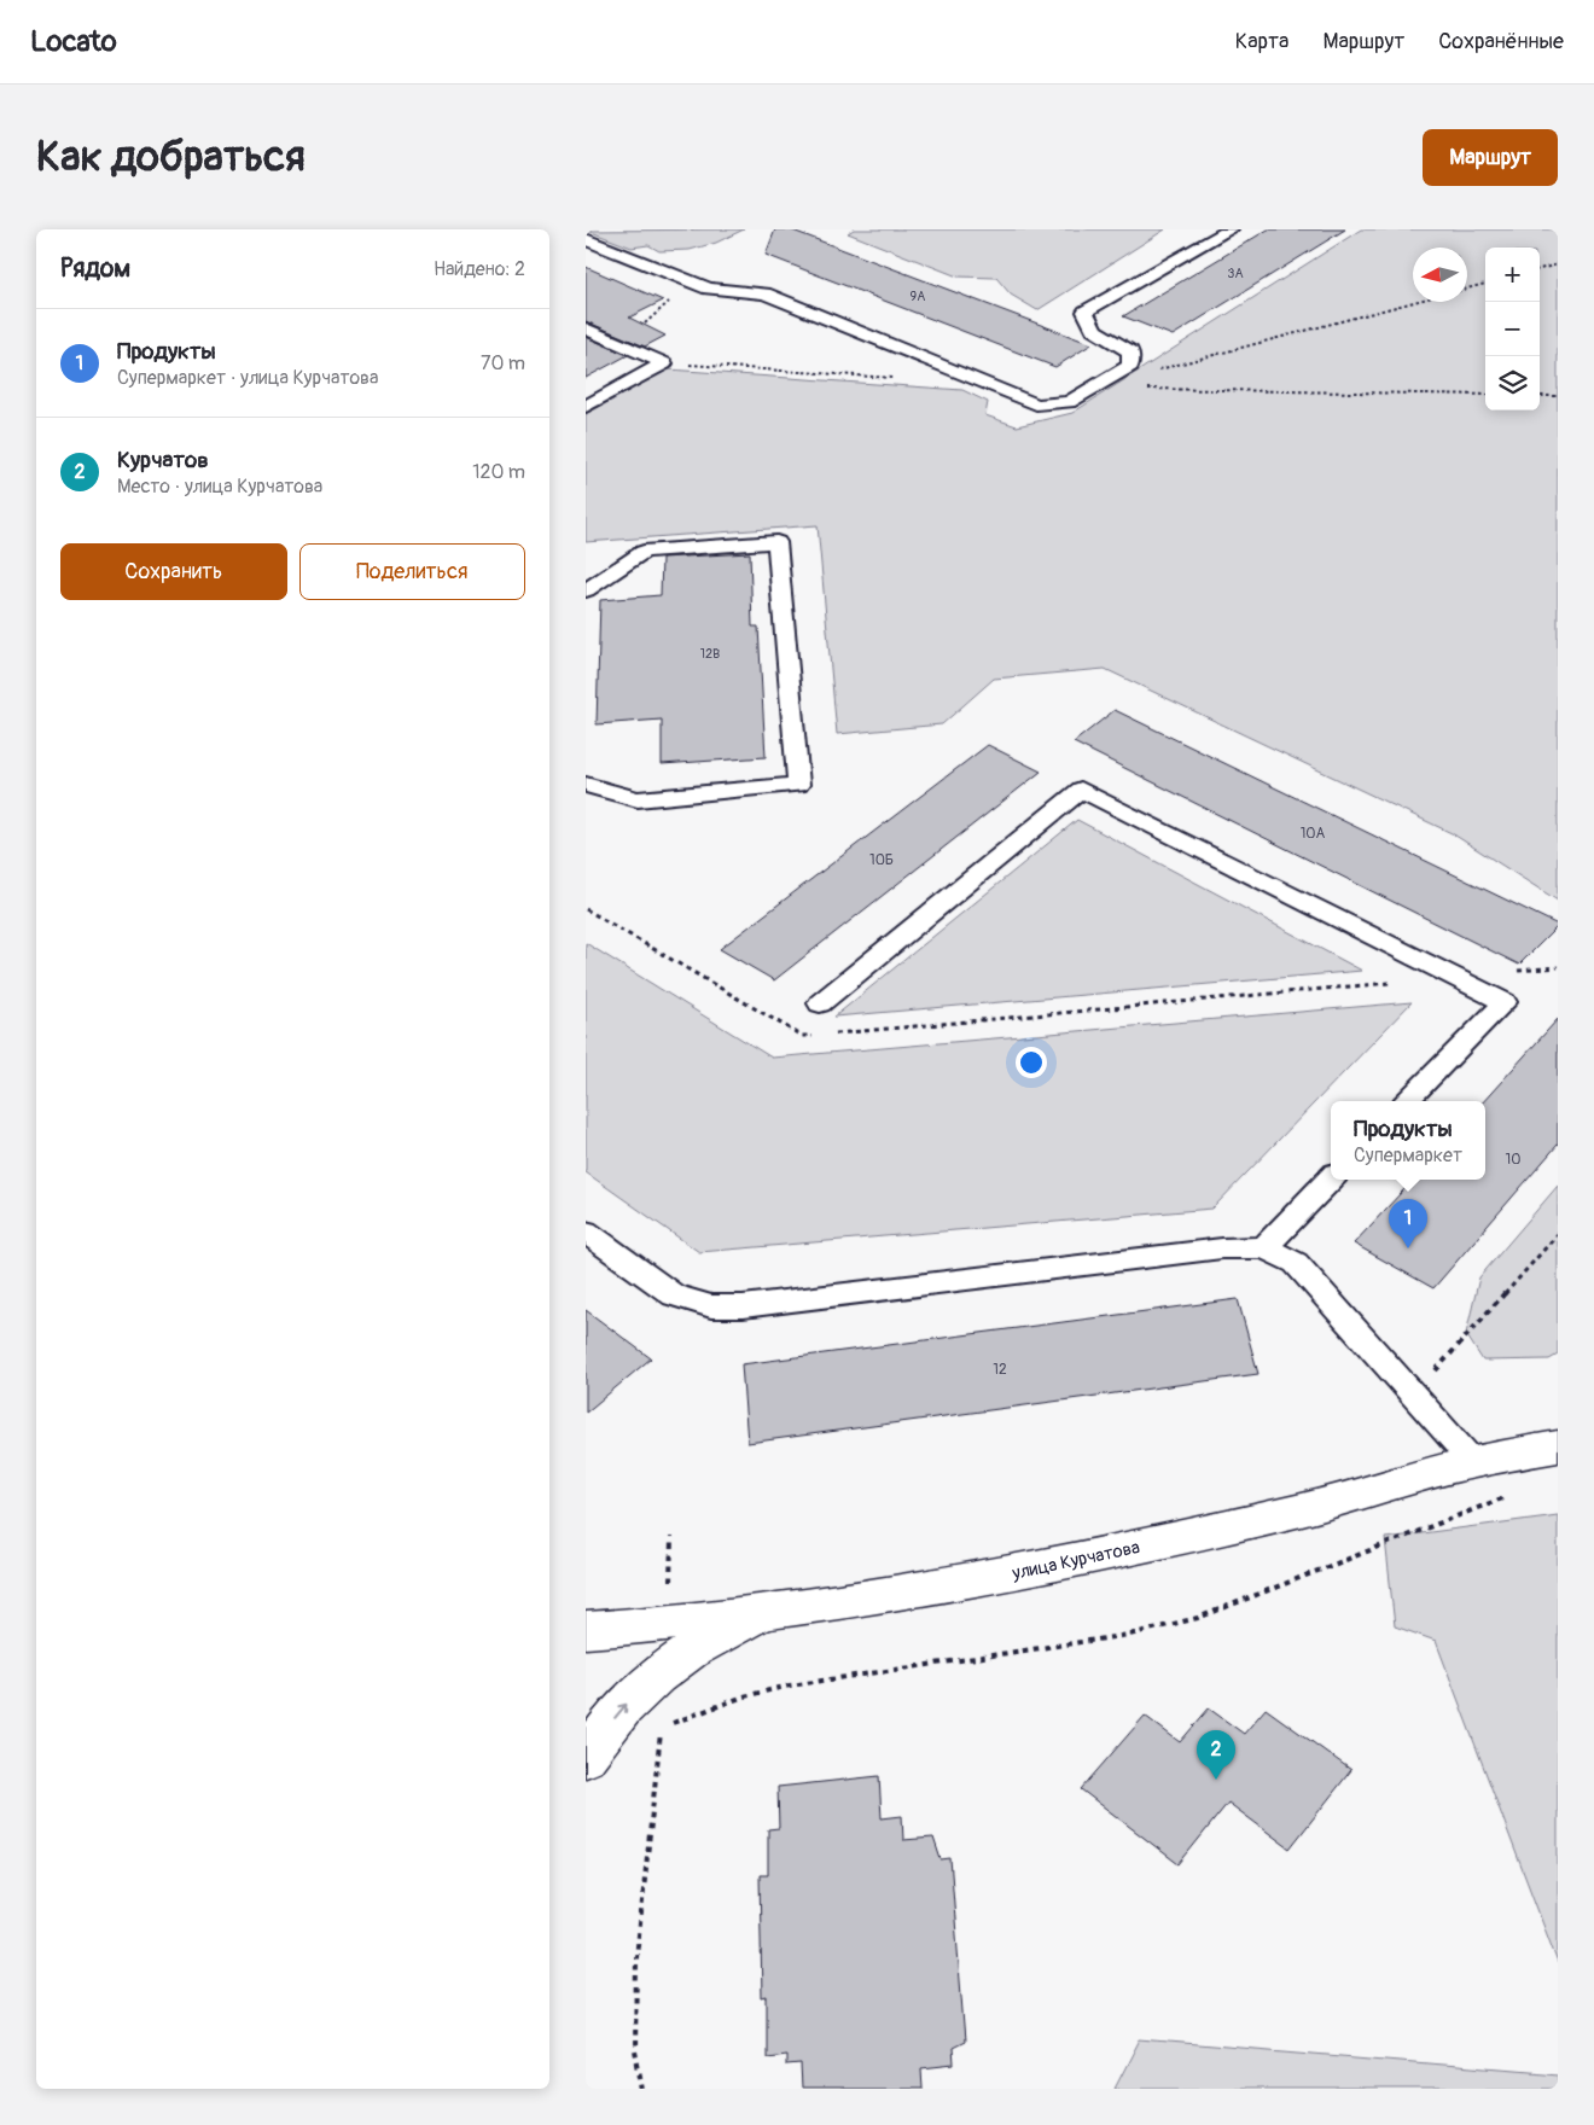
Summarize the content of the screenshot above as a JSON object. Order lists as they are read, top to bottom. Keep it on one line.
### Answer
{"streets":{"street":["улица Курчатова"]},"house_numbers":["3А","9А","12В","10А","10Б","10","12"],"north":"left","page":{"header":"Locato","nav":["Карта","Маршрут","Сохранённые"],"buttons":["Маршрут",["Сохранить","Поделиться"]],"title":"Как добраться","heading":["Рядом","Найдено: 2"],"map_buttons":["+","−"],"list":[{"mark":"1","name":"Продукты","note":"Супермаркет · улица Курчатова","value":"70 m"},{"mark":"2","name":"Курчатов","note":"Место · улица Курчатова","value":"120 m"}],"popup":["Продукты","Супермаркет"],"pins":["1","2"]}}
